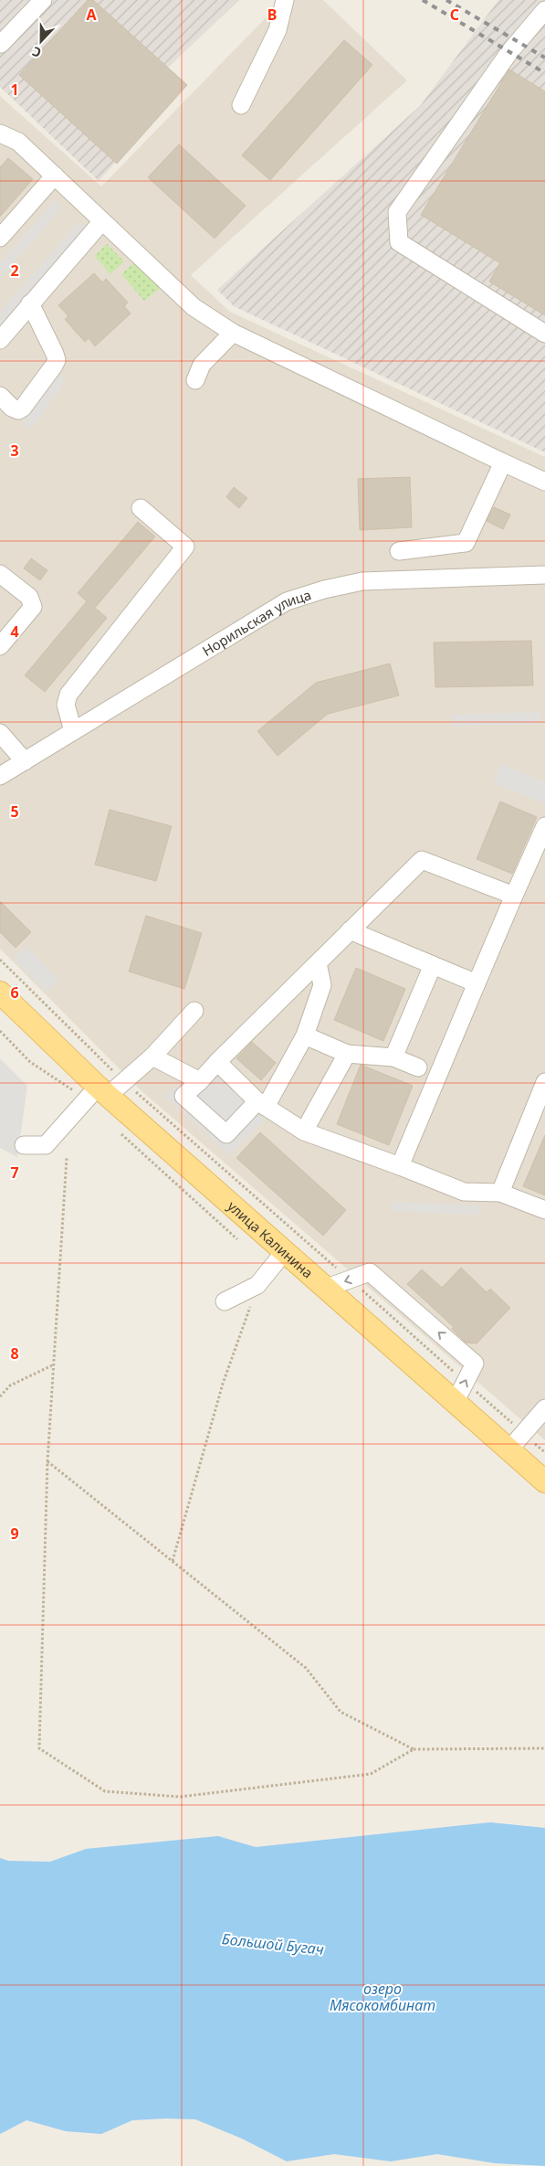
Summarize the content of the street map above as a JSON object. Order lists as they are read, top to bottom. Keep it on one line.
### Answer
{"streets":{"main road":["улица Калинина"],"street":["Норильская улица"]},"water":["Большой Бугач","озеро Мясокомбинат"],"north":"bottom","grid":{"columns":["A","B","C"],"rows":["1","2","3","4","5","6","7","8","9"]}}
